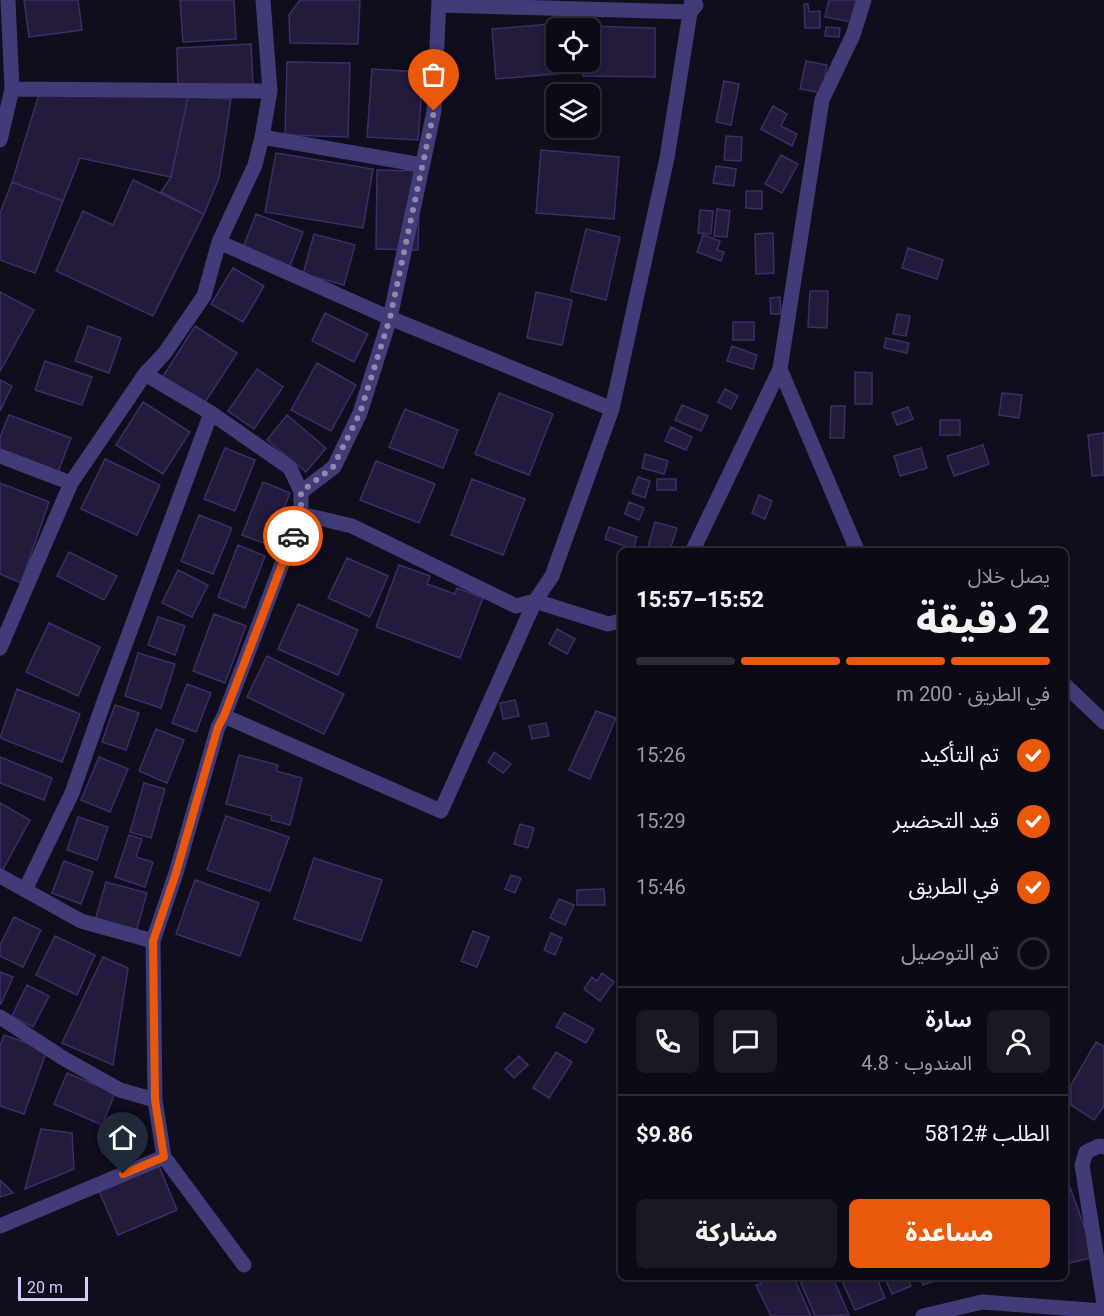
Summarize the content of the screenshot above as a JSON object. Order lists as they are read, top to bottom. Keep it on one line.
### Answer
{"scale_bar":"20 m","page":{"heading":["2 دقيقة","يصل خلال","15:52–15:57"],"panel":["سارة","المندوب · 4.8","الطلب #5812","$9.86"],"bar":"في الطريق · 200 m","list":[["تم التأكيد","15:26"],["قيد التحضير","15:29"],["في الطريق","15:46"],"تم التوصيل"],"buttons":["مساعدة","مشاركة"],"scale":"20 m"}}
